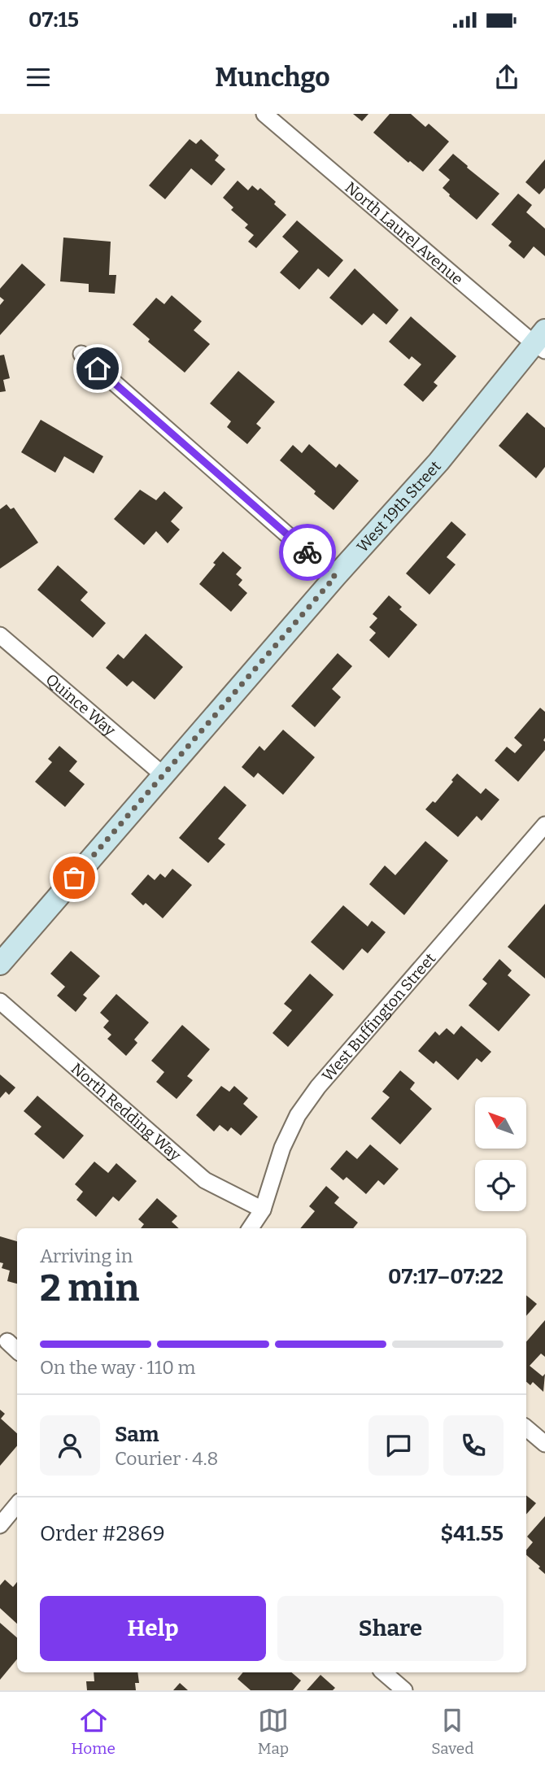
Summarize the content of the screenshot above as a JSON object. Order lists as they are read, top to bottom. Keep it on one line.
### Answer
{"streets":{"main road":["West 19th Street"],"street":["North Laurel Avenue","Quince Way","West Buffington Street","North Redding Way"]},"crossings":[["North Laurel Avenue","West 19th Street"],["West 19th Street","Quince Way"],["West Buffington Street","North Redding Way"]],"north":"top left","page":{"status":"07:15","header":"Munchgo","heading":["2 min","Arriving in","07:17–07:22"],"panel":["Sam","Courier · 4.8","Order #2869","$41.55"],"bar":"On the way · 110 m","buttons":["Help","Share"],"tabs":["Home","Map","Saved"]}}
